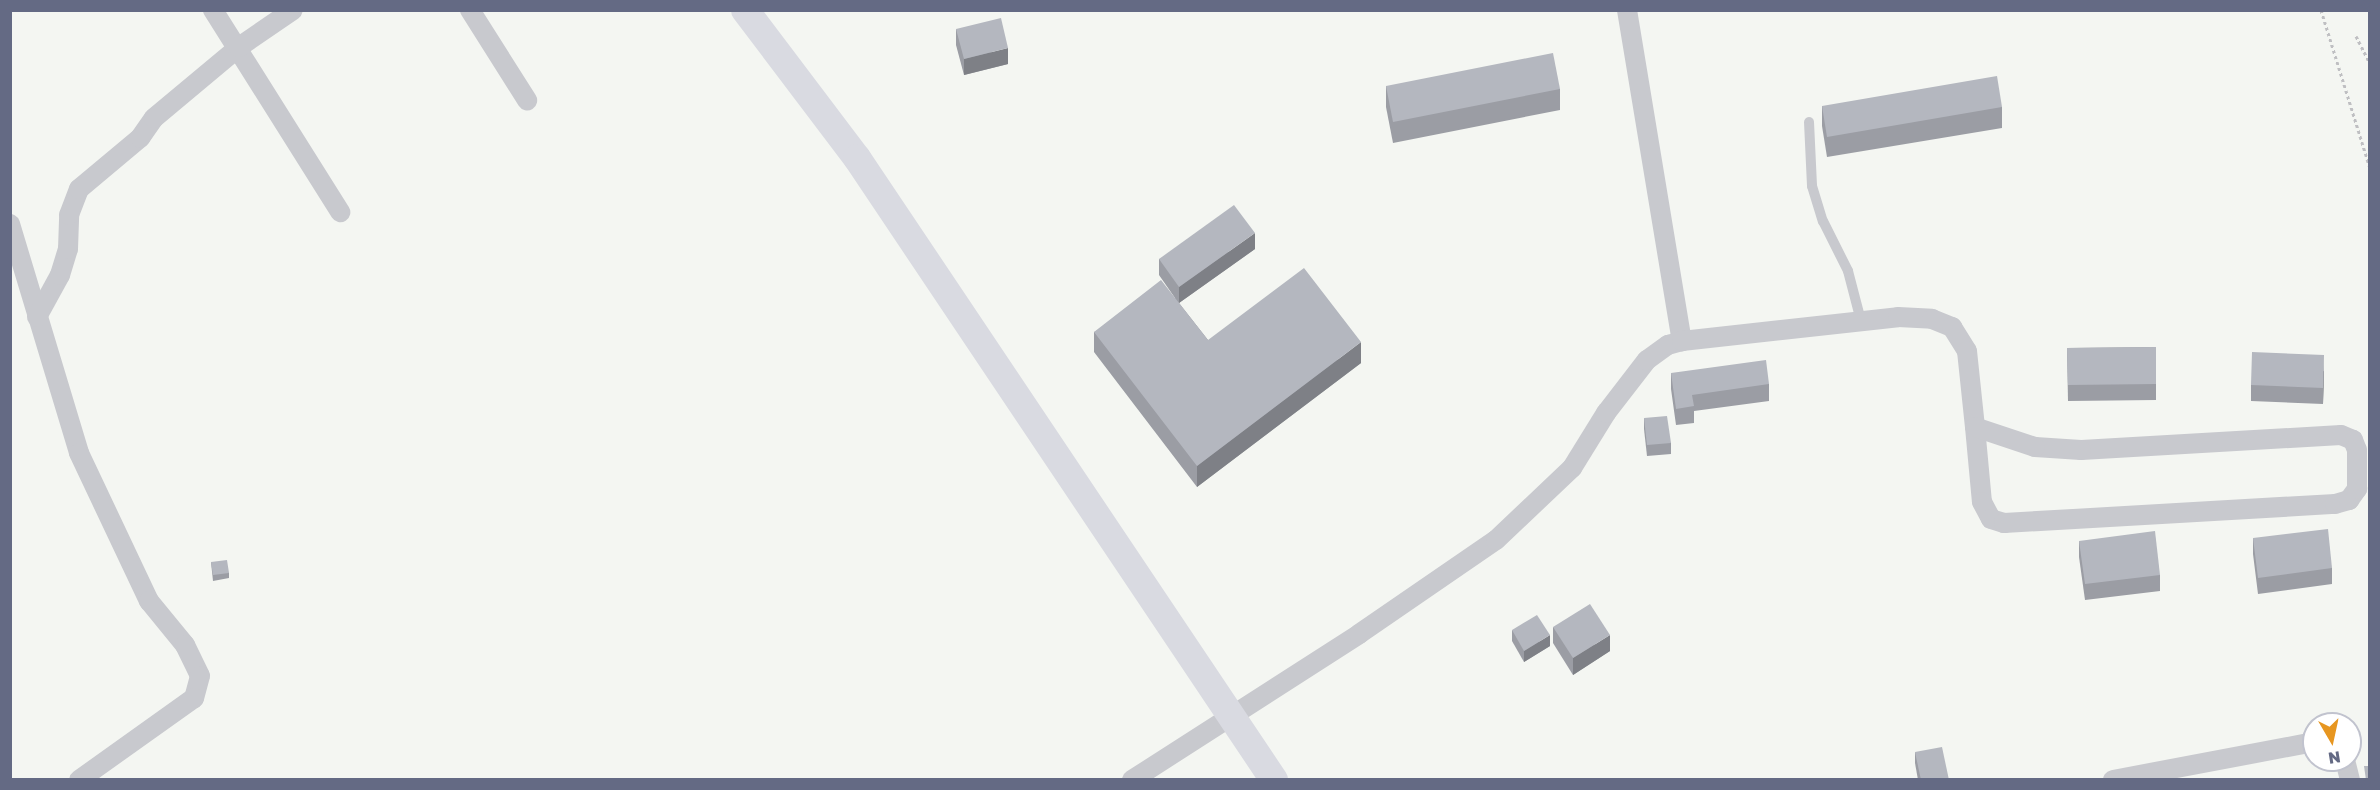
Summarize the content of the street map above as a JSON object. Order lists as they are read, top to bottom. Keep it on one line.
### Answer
{"north":"bottom"}
